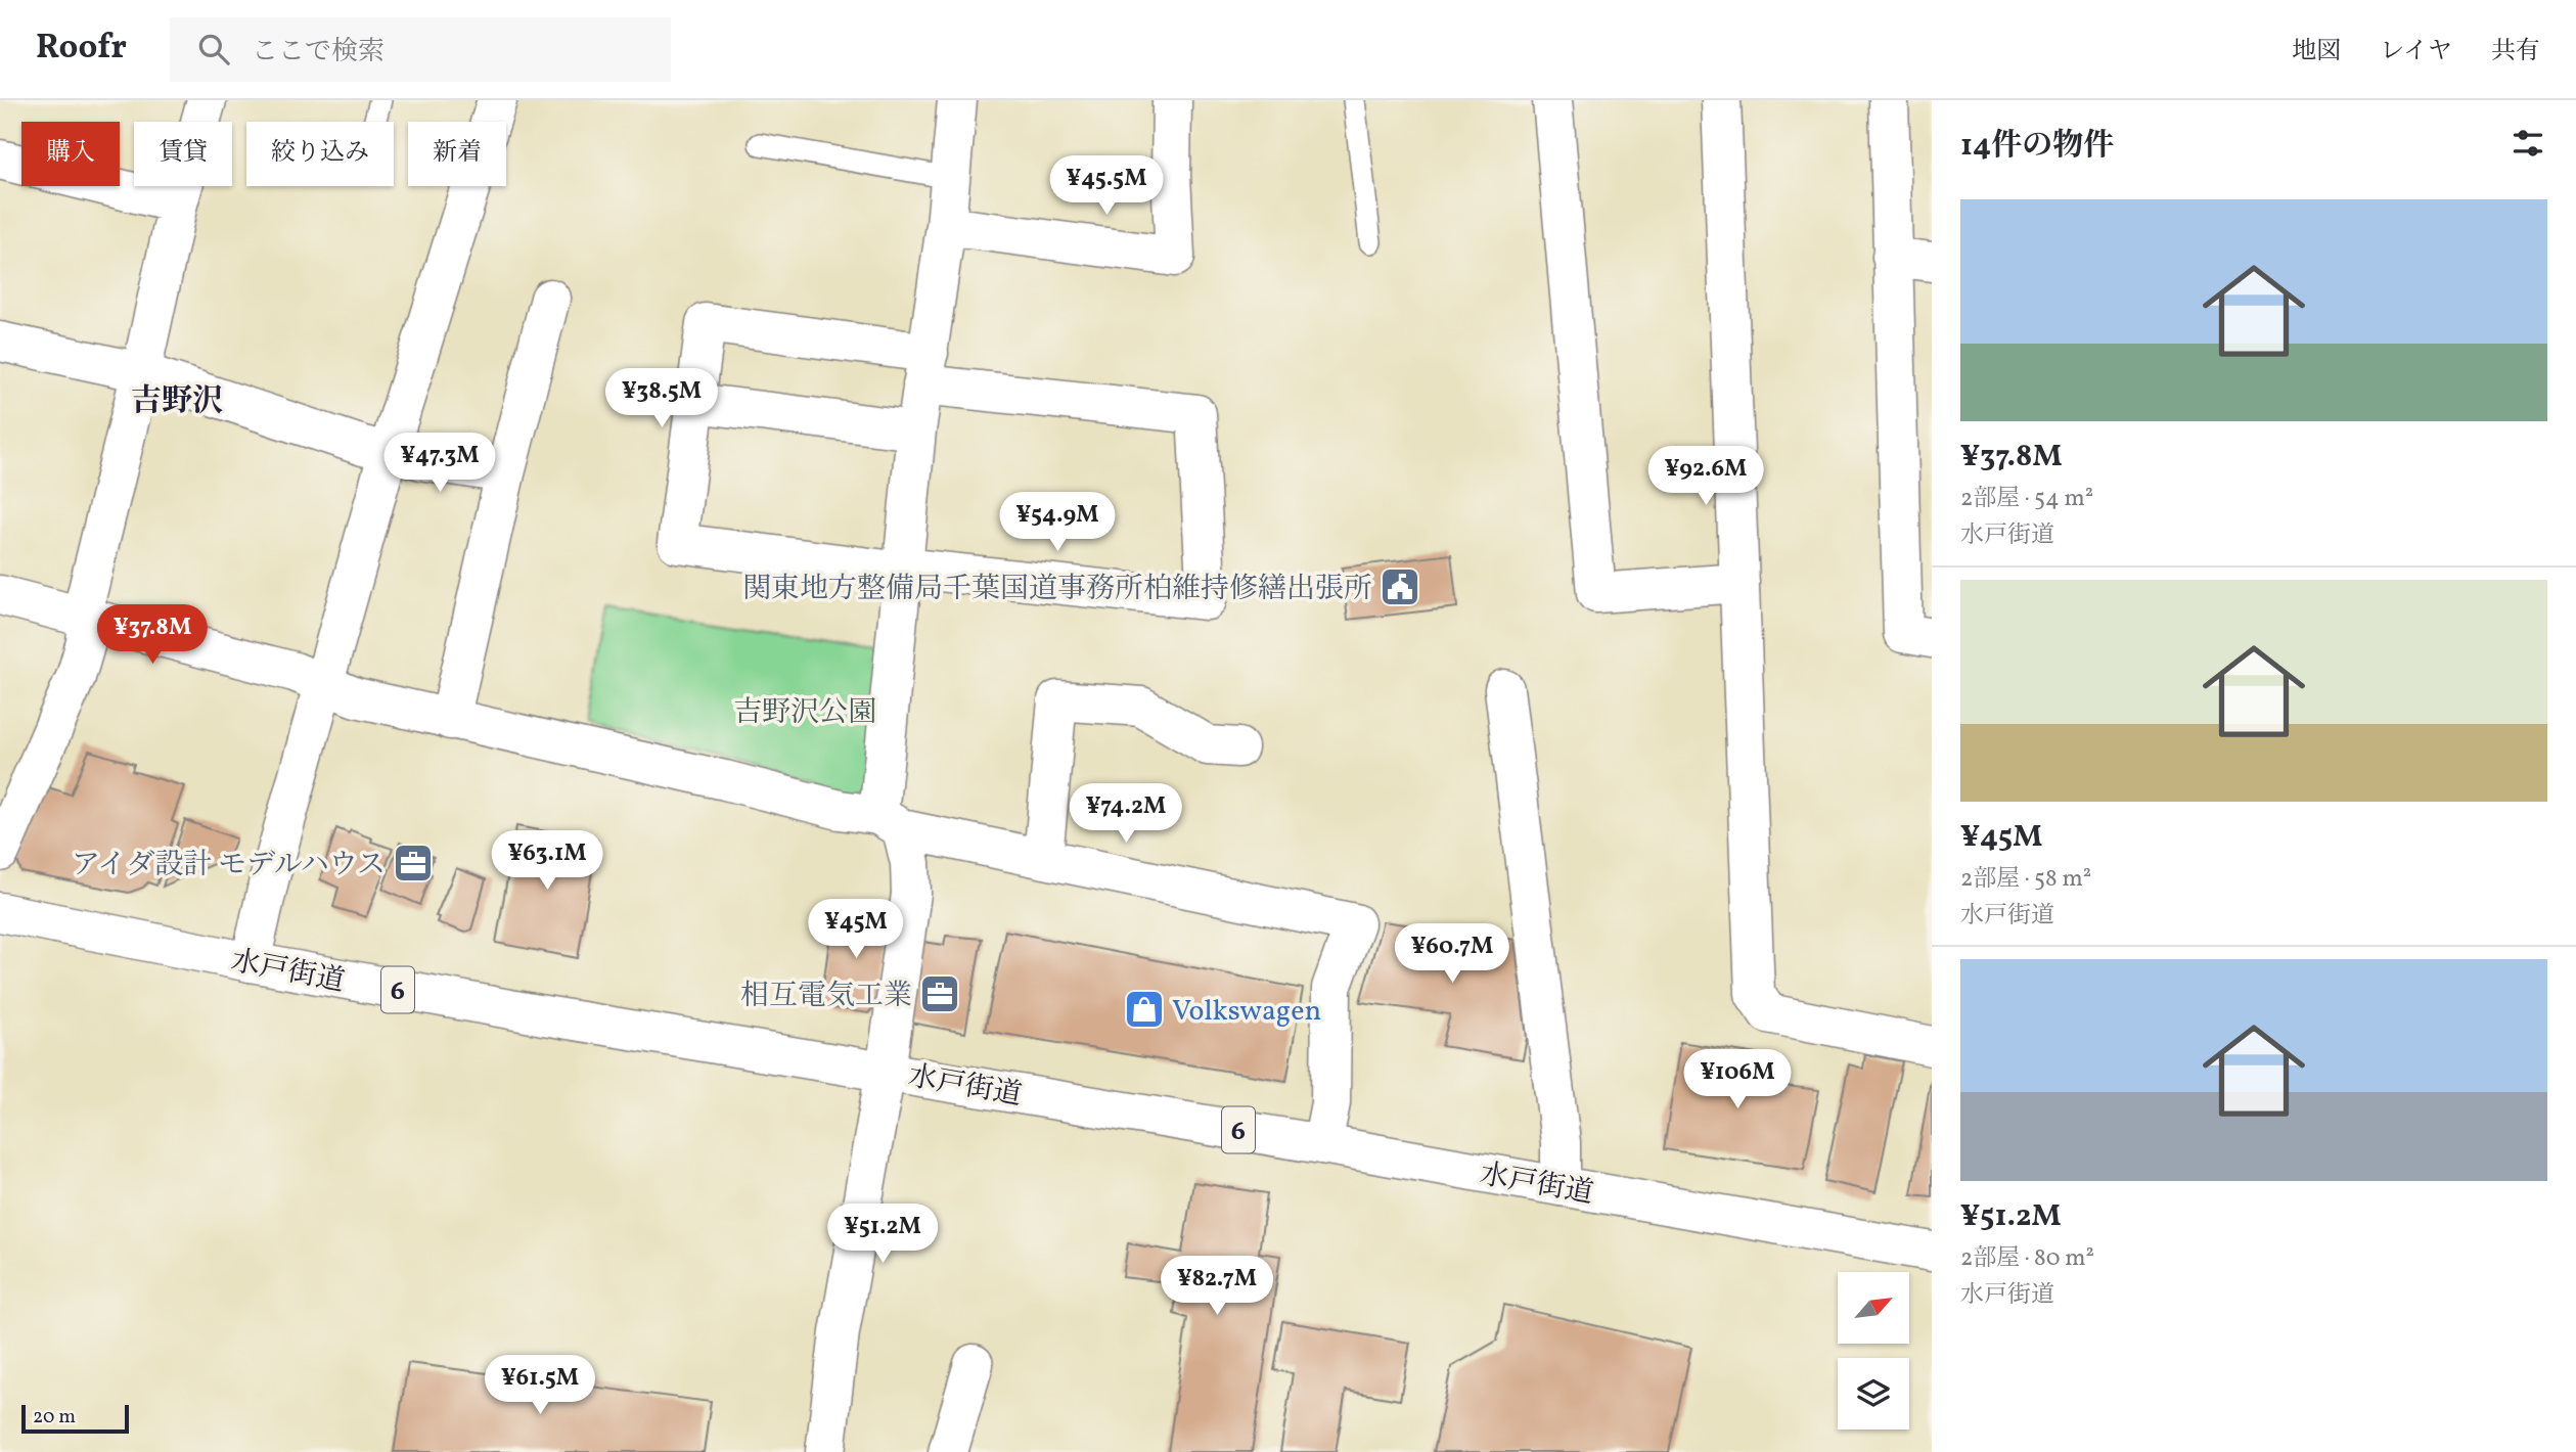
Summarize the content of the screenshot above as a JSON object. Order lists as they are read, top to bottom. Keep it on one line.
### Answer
{"streets":{"main road":["水戸街道","6"]},"districts":["吉野沢"],"parks":["吉野沢公園"],"places":{"public building":["関東地方整備局千葉国道事務所柏維持修繕出張所"],"office":["アイダ設計 モデルハウス","相互電気工業"],"shop":["Volkswagen"]},"scale_bar":"20 m","north":"top right","page":{"header":"Roofr","search":"ここで検索","nav":["地図","レイヤ","共有"],"heading":"14件の物件","chip":["購入","賃貸","絞り込み","新着"],"price":["¥45.5M","¥38.5M","¥47.3M","¥92.6M","¥54.9M","¥37.8M","¥74.2M","¥63.1M","¥45M","¥60.7M","¥106M","¥51.2M","¥82.7M","¥61.5M"],"list":[{"name":"¥37.8M","note":"2部屋 · 54 m² · 水戸街道"},{"name":"¥45M","note":"2部屋 · 58 m² · 水戸街道"},{"name":"¥51.2M","note":"2部屋 · 80 m² · 水戸街道"}],"scale":"20 m"}}
